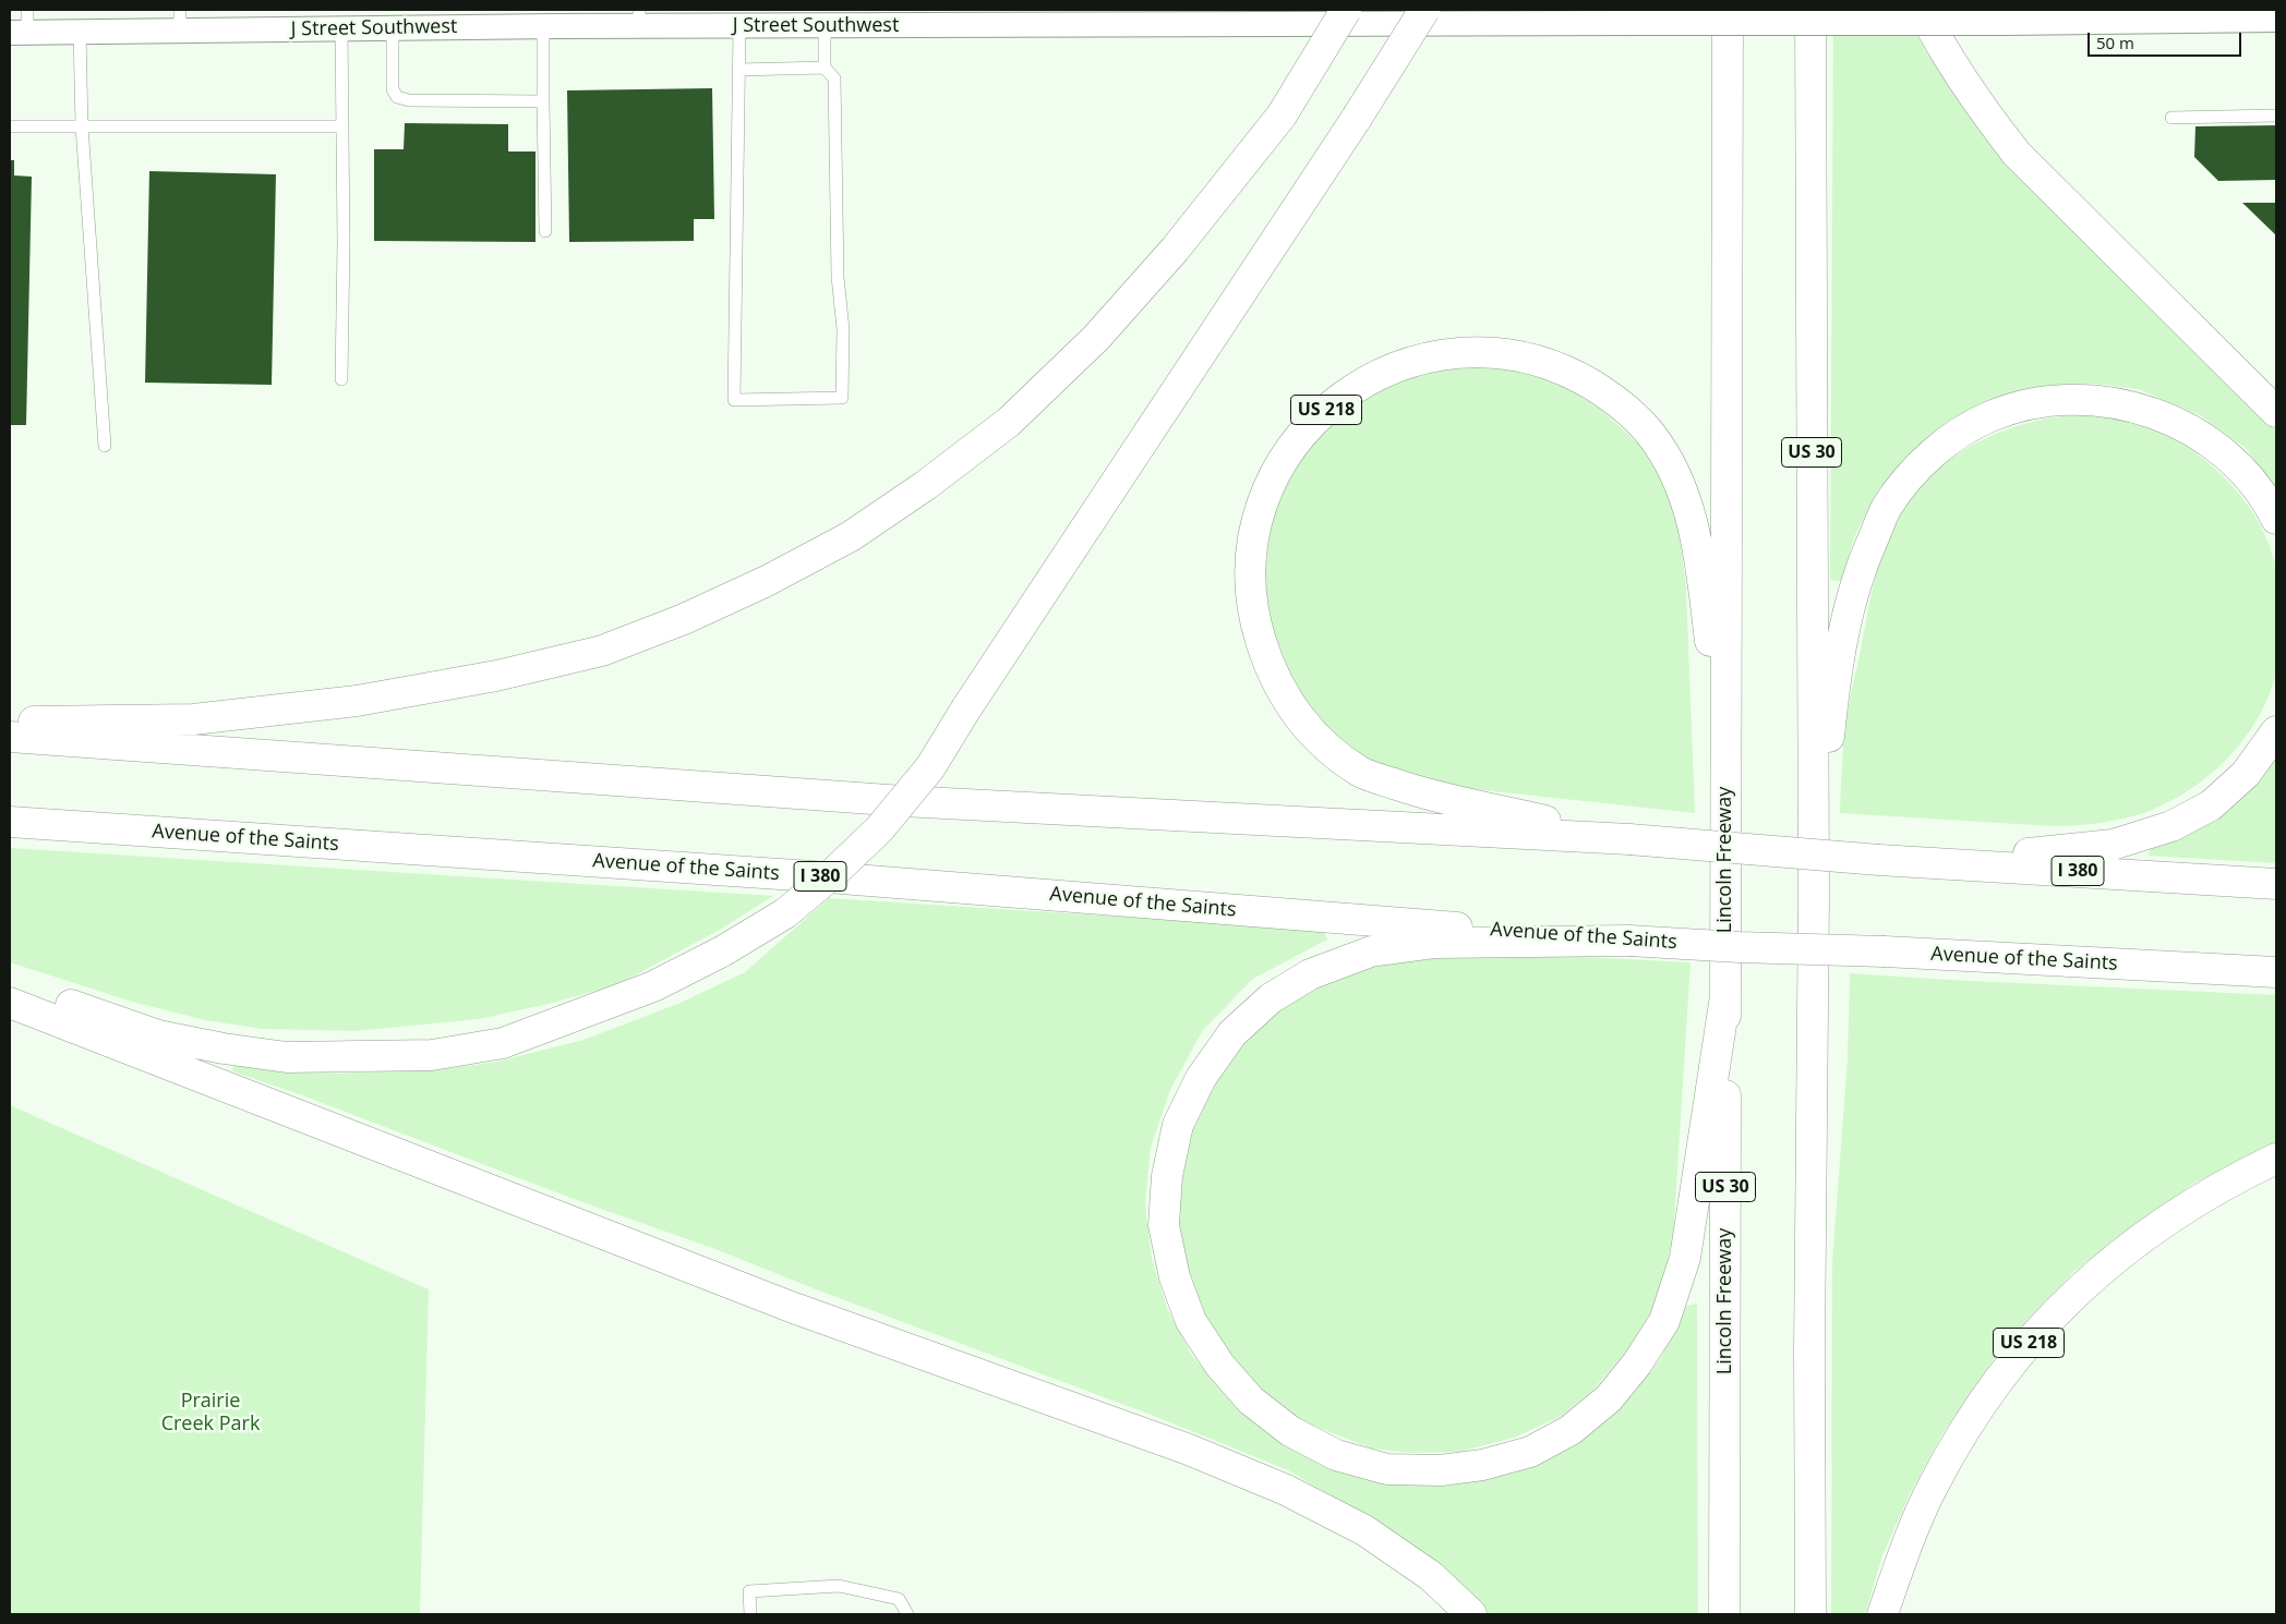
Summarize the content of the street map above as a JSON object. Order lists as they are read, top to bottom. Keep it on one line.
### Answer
{"streets":{"highway":["US 218","US 30","Avenue of the Saints","Lincoln Freeway","I 380"],"street":["J Street Southwest"]},"crossings":[["US 218","US 30"],["US 218","Lincoln Freeway"],["US 218","I 380"],["US 30","Lincoln Freeway"]],"parks":["Prairie Creek Park"],"scale_bar":"50 m"}
